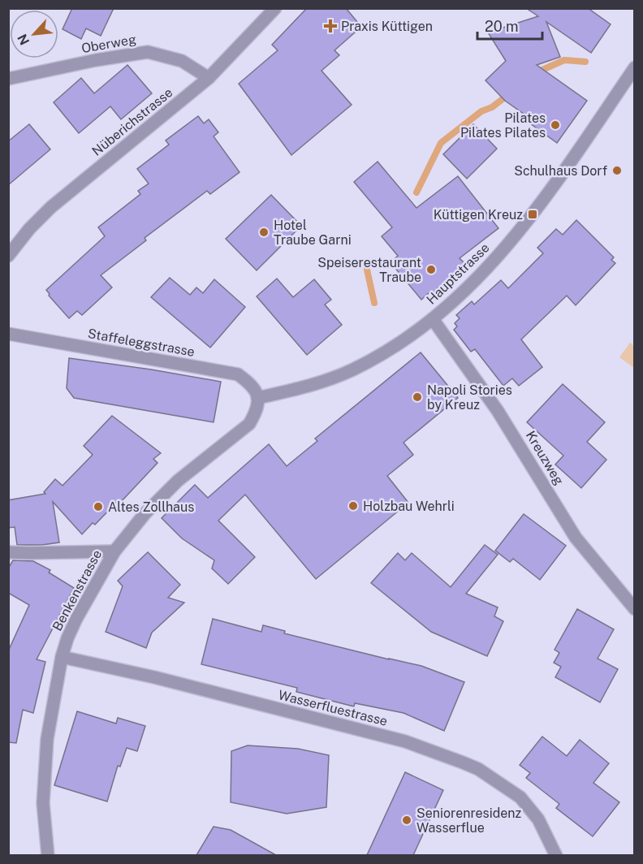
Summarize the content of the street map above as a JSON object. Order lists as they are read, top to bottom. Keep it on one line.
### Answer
{"streets":{"street":["Oberweg","Nüberichstrasse","Hauptstrasse","Staffeleggstrasse","Kreuzweg","Benkenstrasse","Wasserfluestrasse"]},"crossings":[["Oberweg","Nüberichstrasse"],["Hauptstrasse","Staffeleggstrasse"],["Hauptstrasse","Kreuzweg"],["Hauptstrasse","Benkenstrasse"],["Staffeleggstrasse","Benkenstrasse"],["Benkenstrasse","Wasserfluestrasse"]],"places":{"health":["Praxis Küttigen"],"other":["Pilates Pilates Pilates","Schulhaus Dorf","Hotel Traube Garni","Speiserestaurant Traube","Napoli Stories by Kreuz","Holzbau Wehrli","Altes Zollhaus","Seniorenresidenz Wasserflue"],"transit":["Küttigen Kreuz"]},"scale_bar":"20 m","north":"bottom left"}
